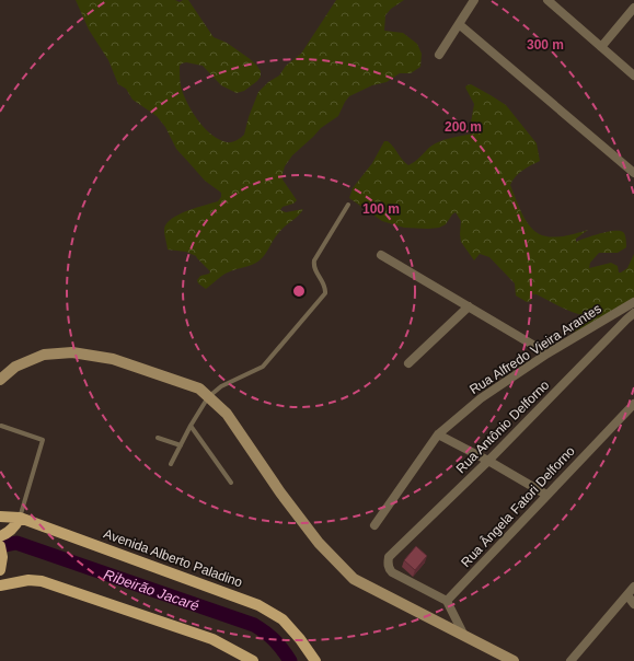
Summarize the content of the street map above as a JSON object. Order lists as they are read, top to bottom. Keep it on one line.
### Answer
{"streets":{"main road":["Avenida Alberto Paladino"],"street":["Rua Alfredo Vieira Arantes","Rua Antônio Delforno","Rua Ângela Fatori Delforno"]},"crossings":[["Rua Antônio Delforno","Rua Ângela Fatori Delforno"]],"water":["Ribeirão Jacaré"],"rings":["300 m","200 m","100 m"]}
